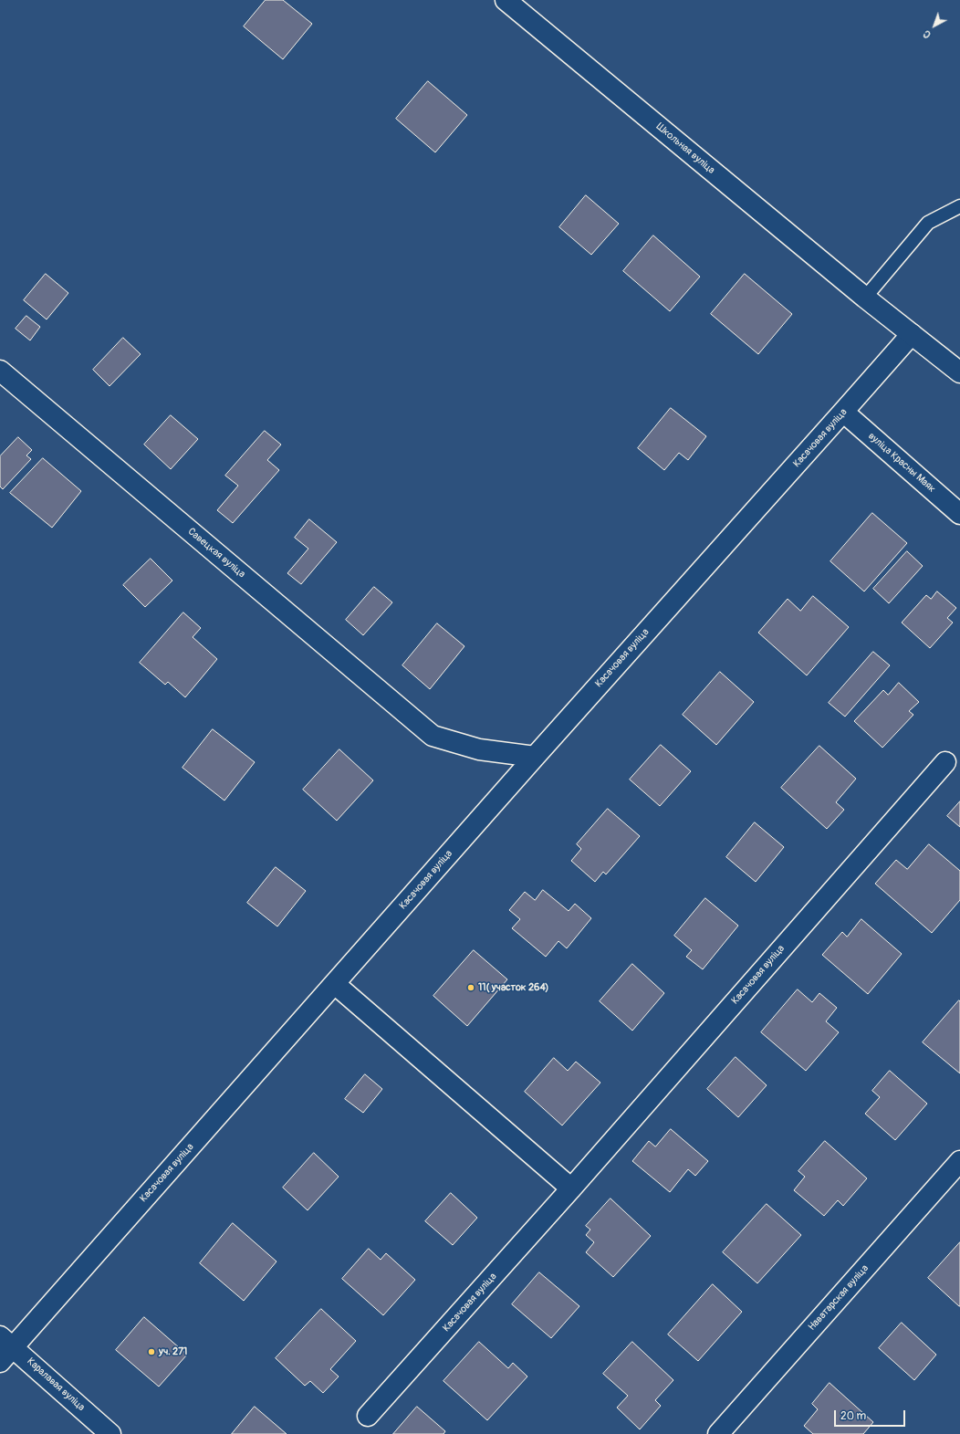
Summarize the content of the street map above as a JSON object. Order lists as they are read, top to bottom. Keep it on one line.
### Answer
{"streets":{"street":["Школьная вуліца","Касачовая вуліца","вуліца Красны Маяк","Савецкая вуліца","Наватарская вуліца","Каралавая вуліца"]},"crossings":[["Школьная вуліца","Касачовая вуліца"],["Касачовая вуліца","вуліца Красны Маяк"],["Касачовая вуліца","Савецкая вуліца"],["Касачовая вуліца","Каралавая вуліца"]],"places":["11( участок 264)","уч. 271"],"scale_bar":"20 m","north":"bottom left"}
